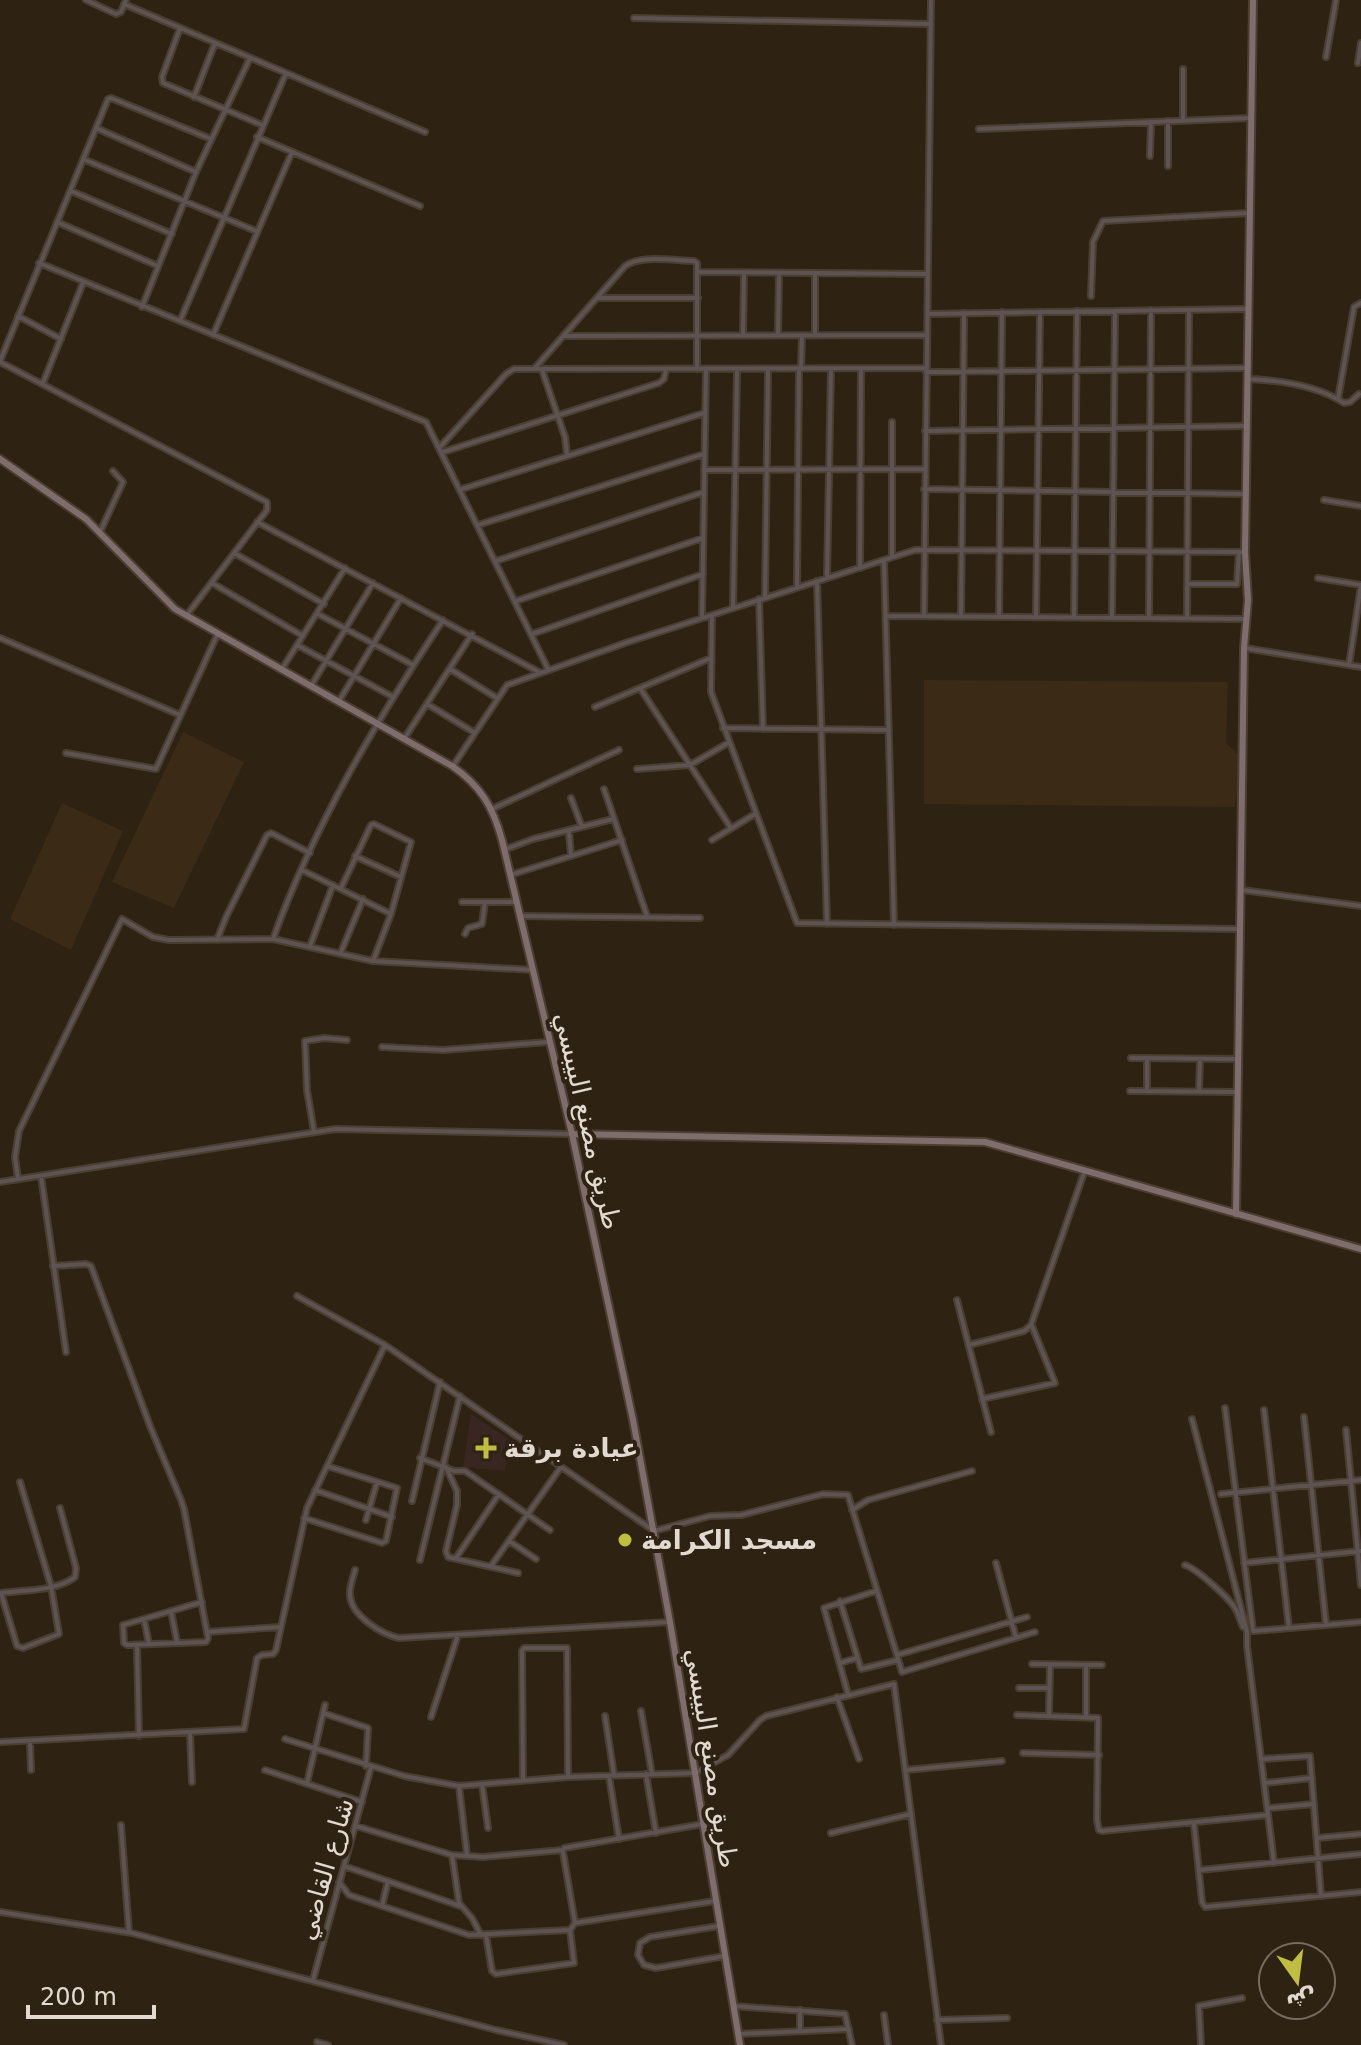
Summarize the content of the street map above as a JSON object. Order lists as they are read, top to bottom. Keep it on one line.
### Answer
{"streets":{"street":["طريق مصنع البيبسي","شارع القاضي"]},"places":{"health":["عيادة برقة"],"other":["مسجد الكرامة"]},"scale_bar":"200 m","north":"bottom"}
